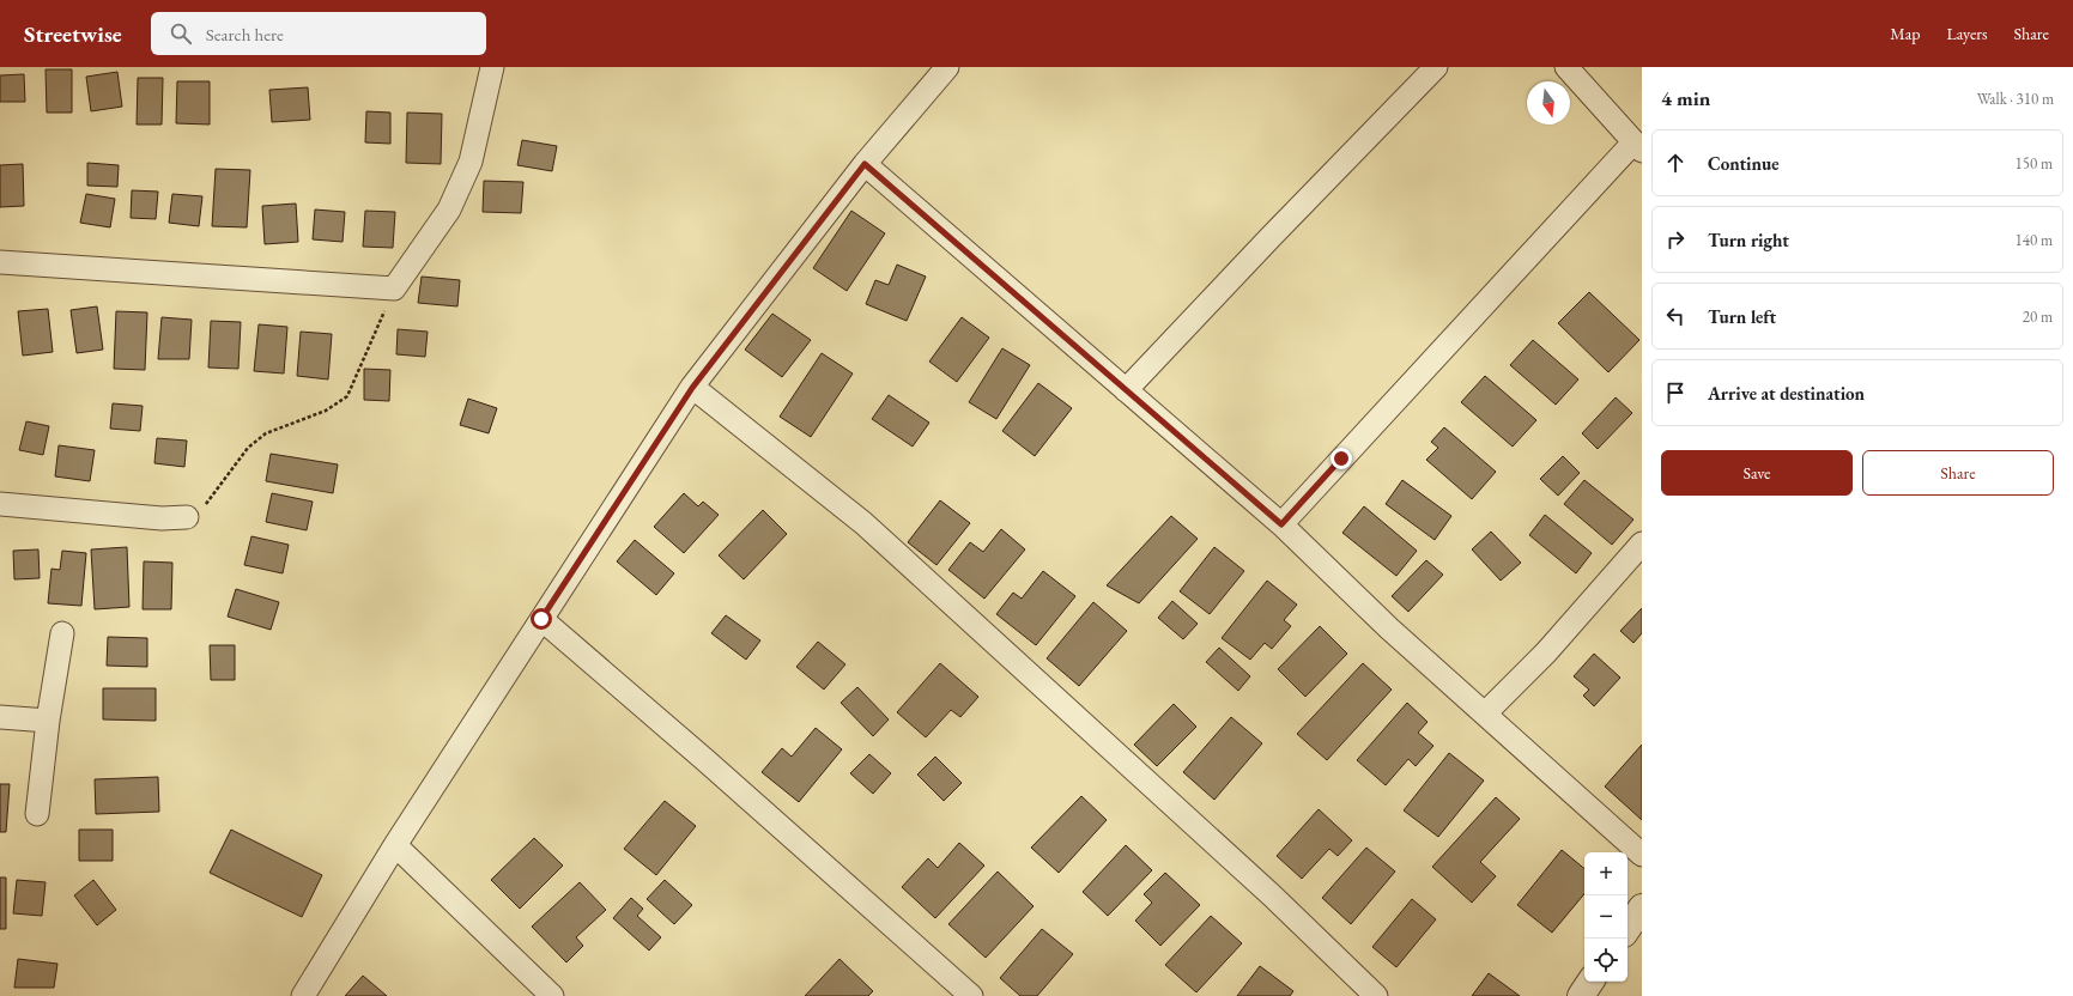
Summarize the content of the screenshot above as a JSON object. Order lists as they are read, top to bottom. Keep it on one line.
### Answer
{"north":"bottom","page":{"header":"Streetwise","search":"Search here","nav":["Map","Layers","Share"],"heading":["4 min","Walk · 310 m"],"list":[["Continue","150 m"],["Turn right","140 m"],["Turn left","20 m"],"Arrive at destination"],"buttons":["Save","Share"],"map_buttons":["+","−"]}}
